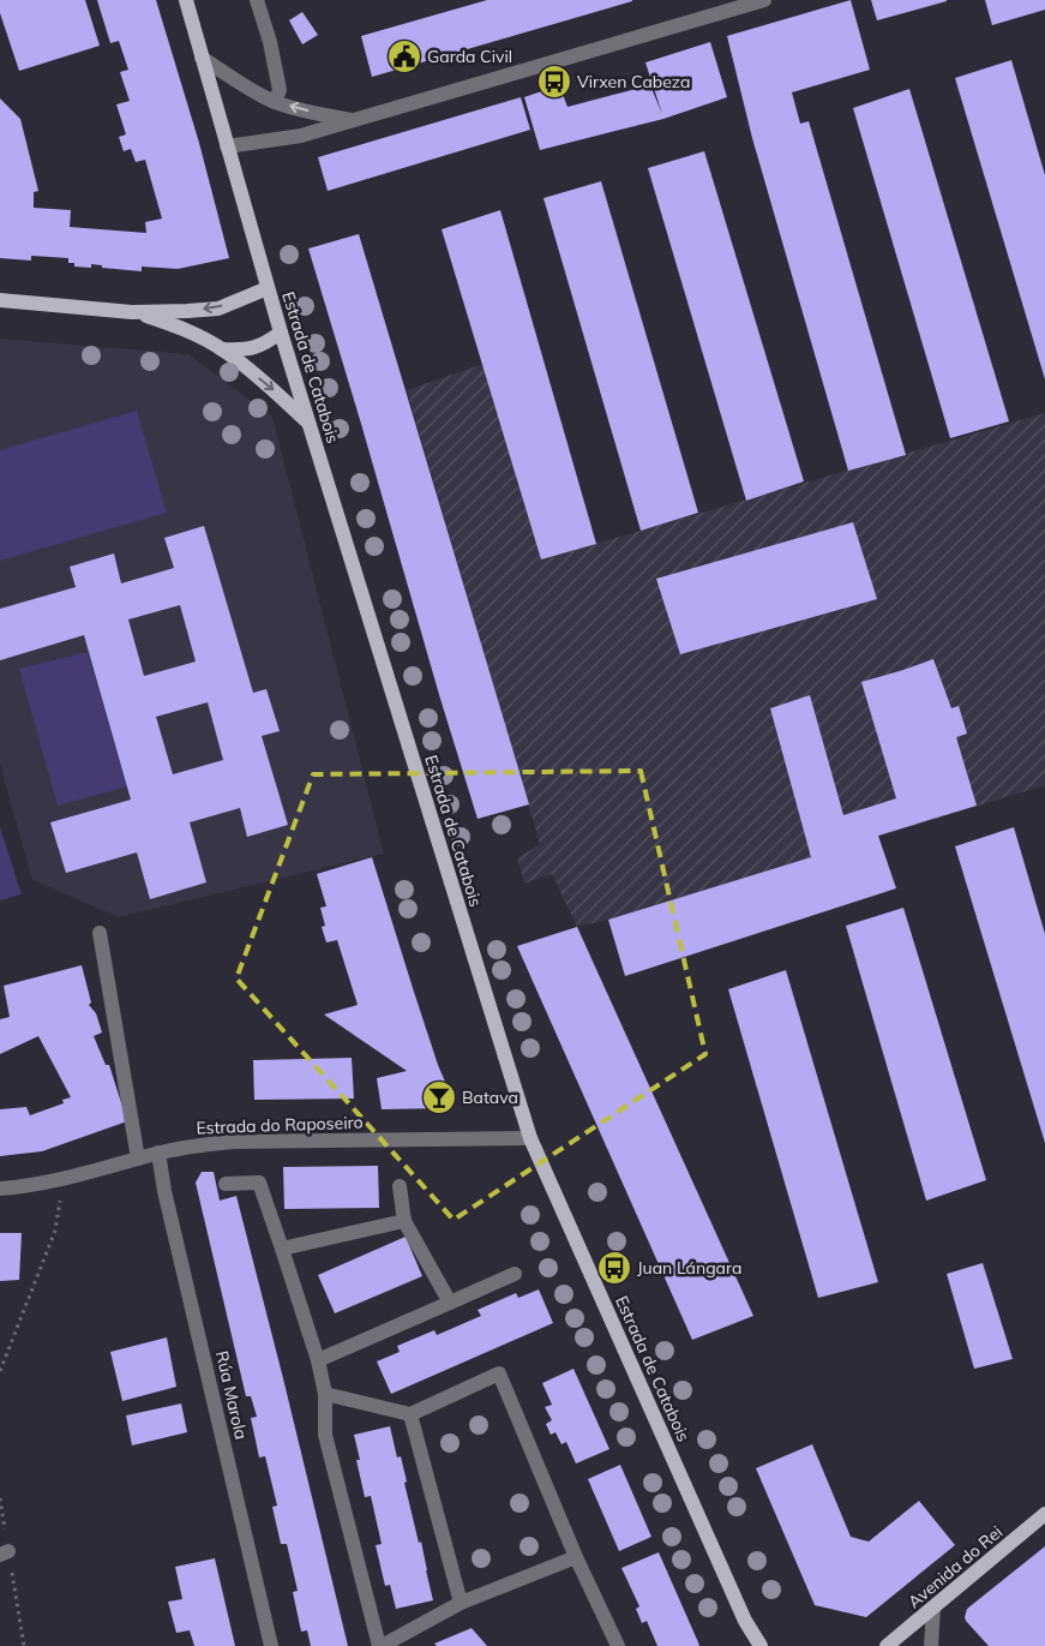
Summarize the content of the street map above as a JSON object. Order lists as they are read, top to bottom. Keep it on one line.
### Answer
{"streets":{"main road":["Estrada de Catabois","Avenida do Rei"],"street":["Estrada do Raposeiro","Rúa Marola"]},"crossings":[["Estrada de Catabois","Estrada do Raposeiro"],["Estrada do Raposeiro","Rúa Marola"]],"places":{"public building":["Garda Civil"],"bus stop":["Virxen Cabeza","Juan Lángara"],"bar":["Batava"]}}
